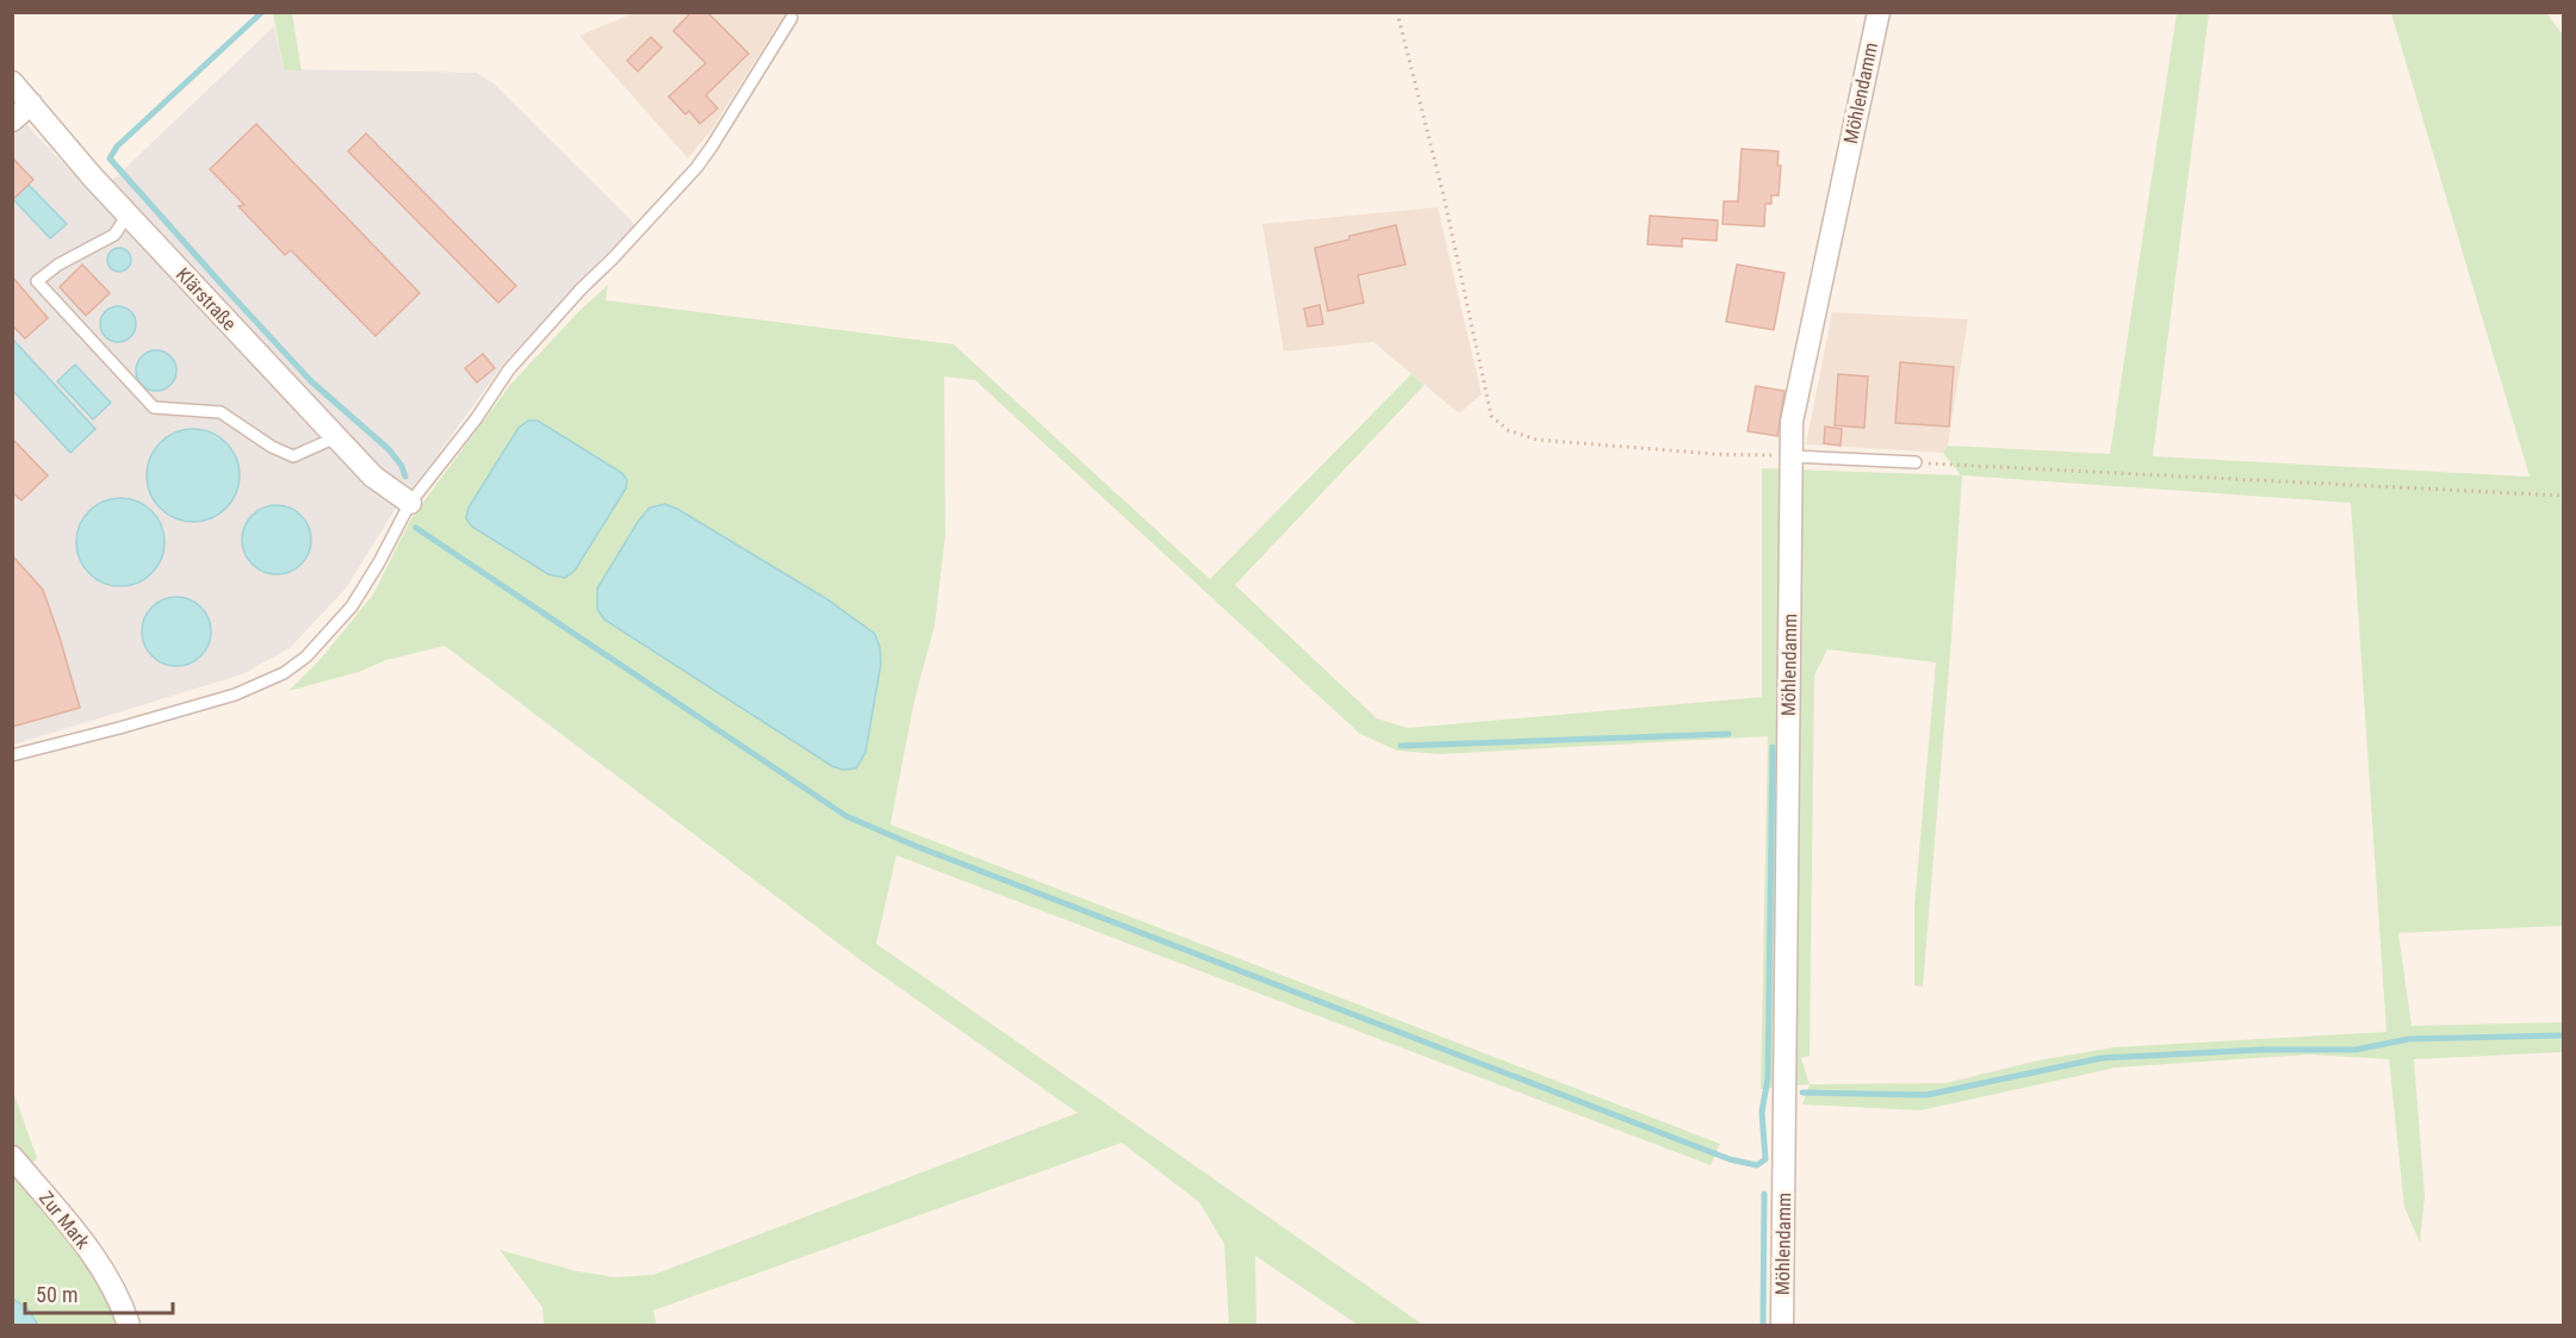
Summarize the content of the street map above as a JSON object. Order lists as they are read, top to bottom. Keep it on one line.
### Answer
{"streets":{"street":["Möhlendamm","Klärstraße","Zur Mark"]},"scale_bar":"50 m"}
